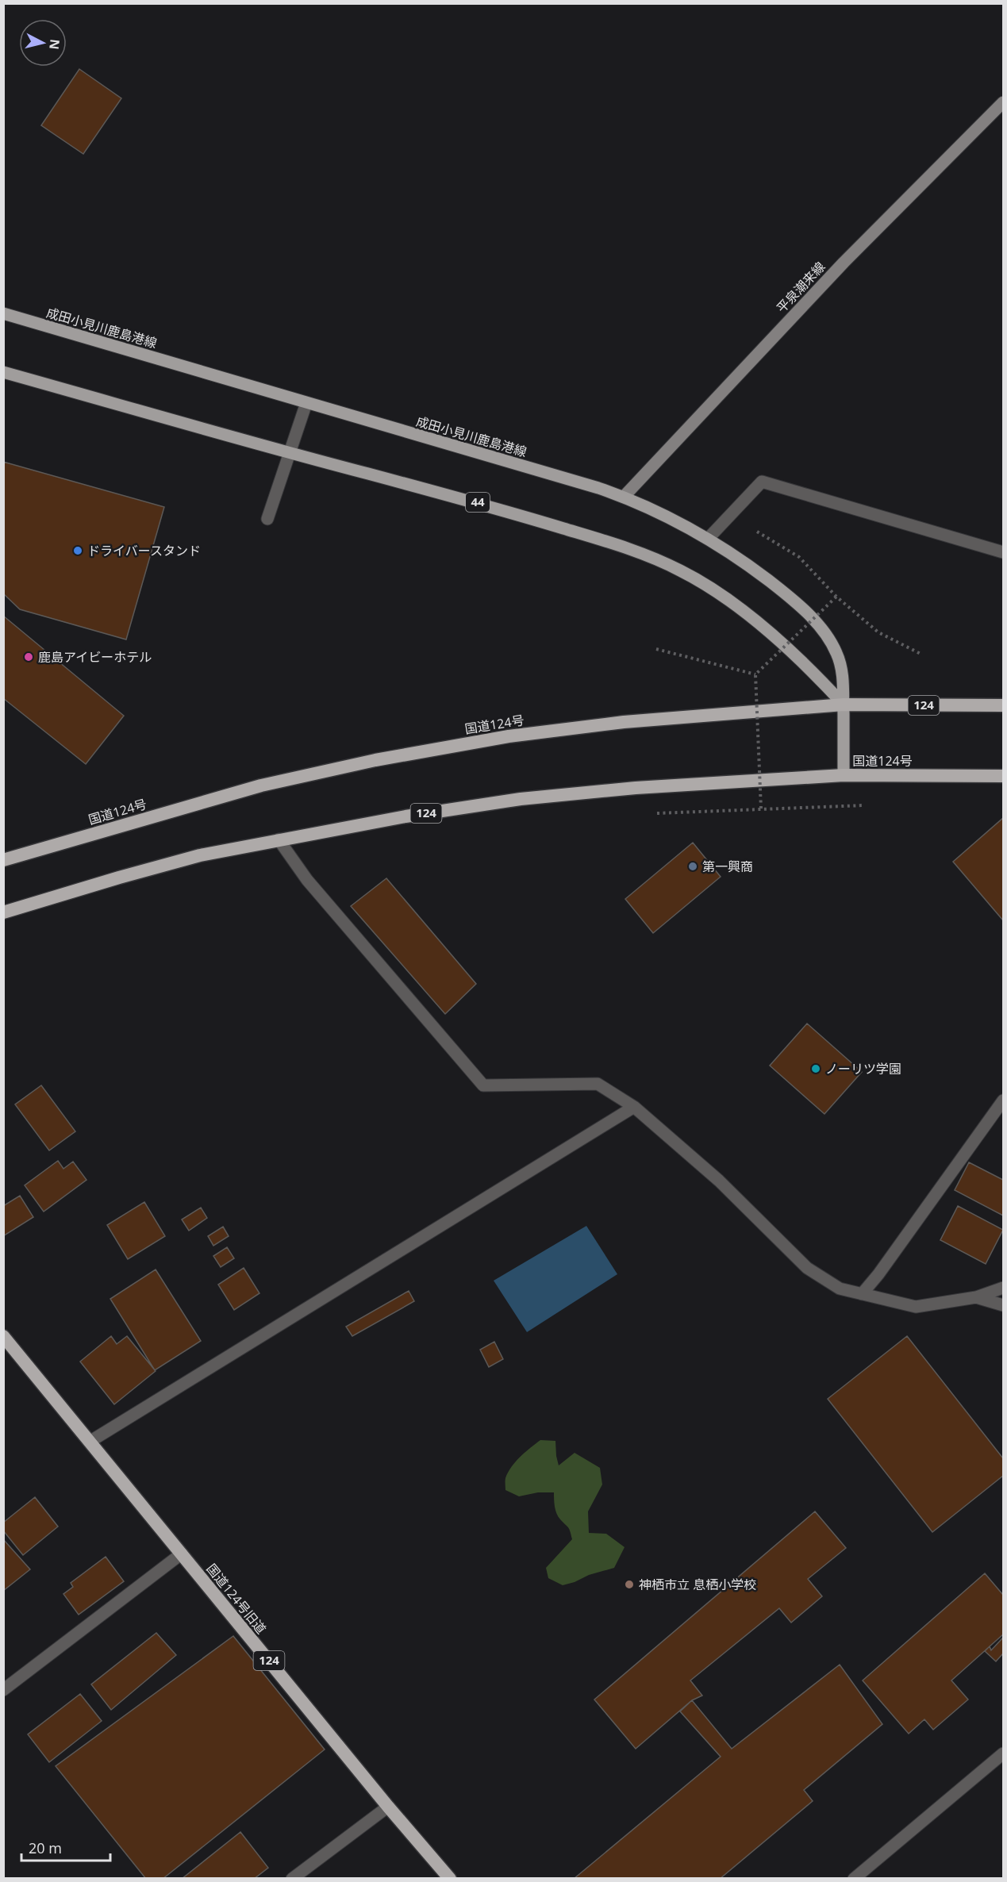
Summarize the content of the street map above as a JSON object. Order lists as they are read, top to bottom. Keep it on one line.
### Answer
{"streets":{"highway":["124","国道124号","国道124号旧道"],"main road":["平泉潮来線","成田小見川鹿島港線","44"]},"crossings":[["平泉潮来線","成田小見川鹿島港線"],["成田小見川鹿島港線","44"],["成田小見川鹿島港線","国道124号"],["44","国道124号"]],"places":["ドライバースタンド","鹿島アイビーホテル","第一興商","ノーリツ学園","神栖市立 息栖小学校"],"scale_bar":"20 m","north":"right"}
